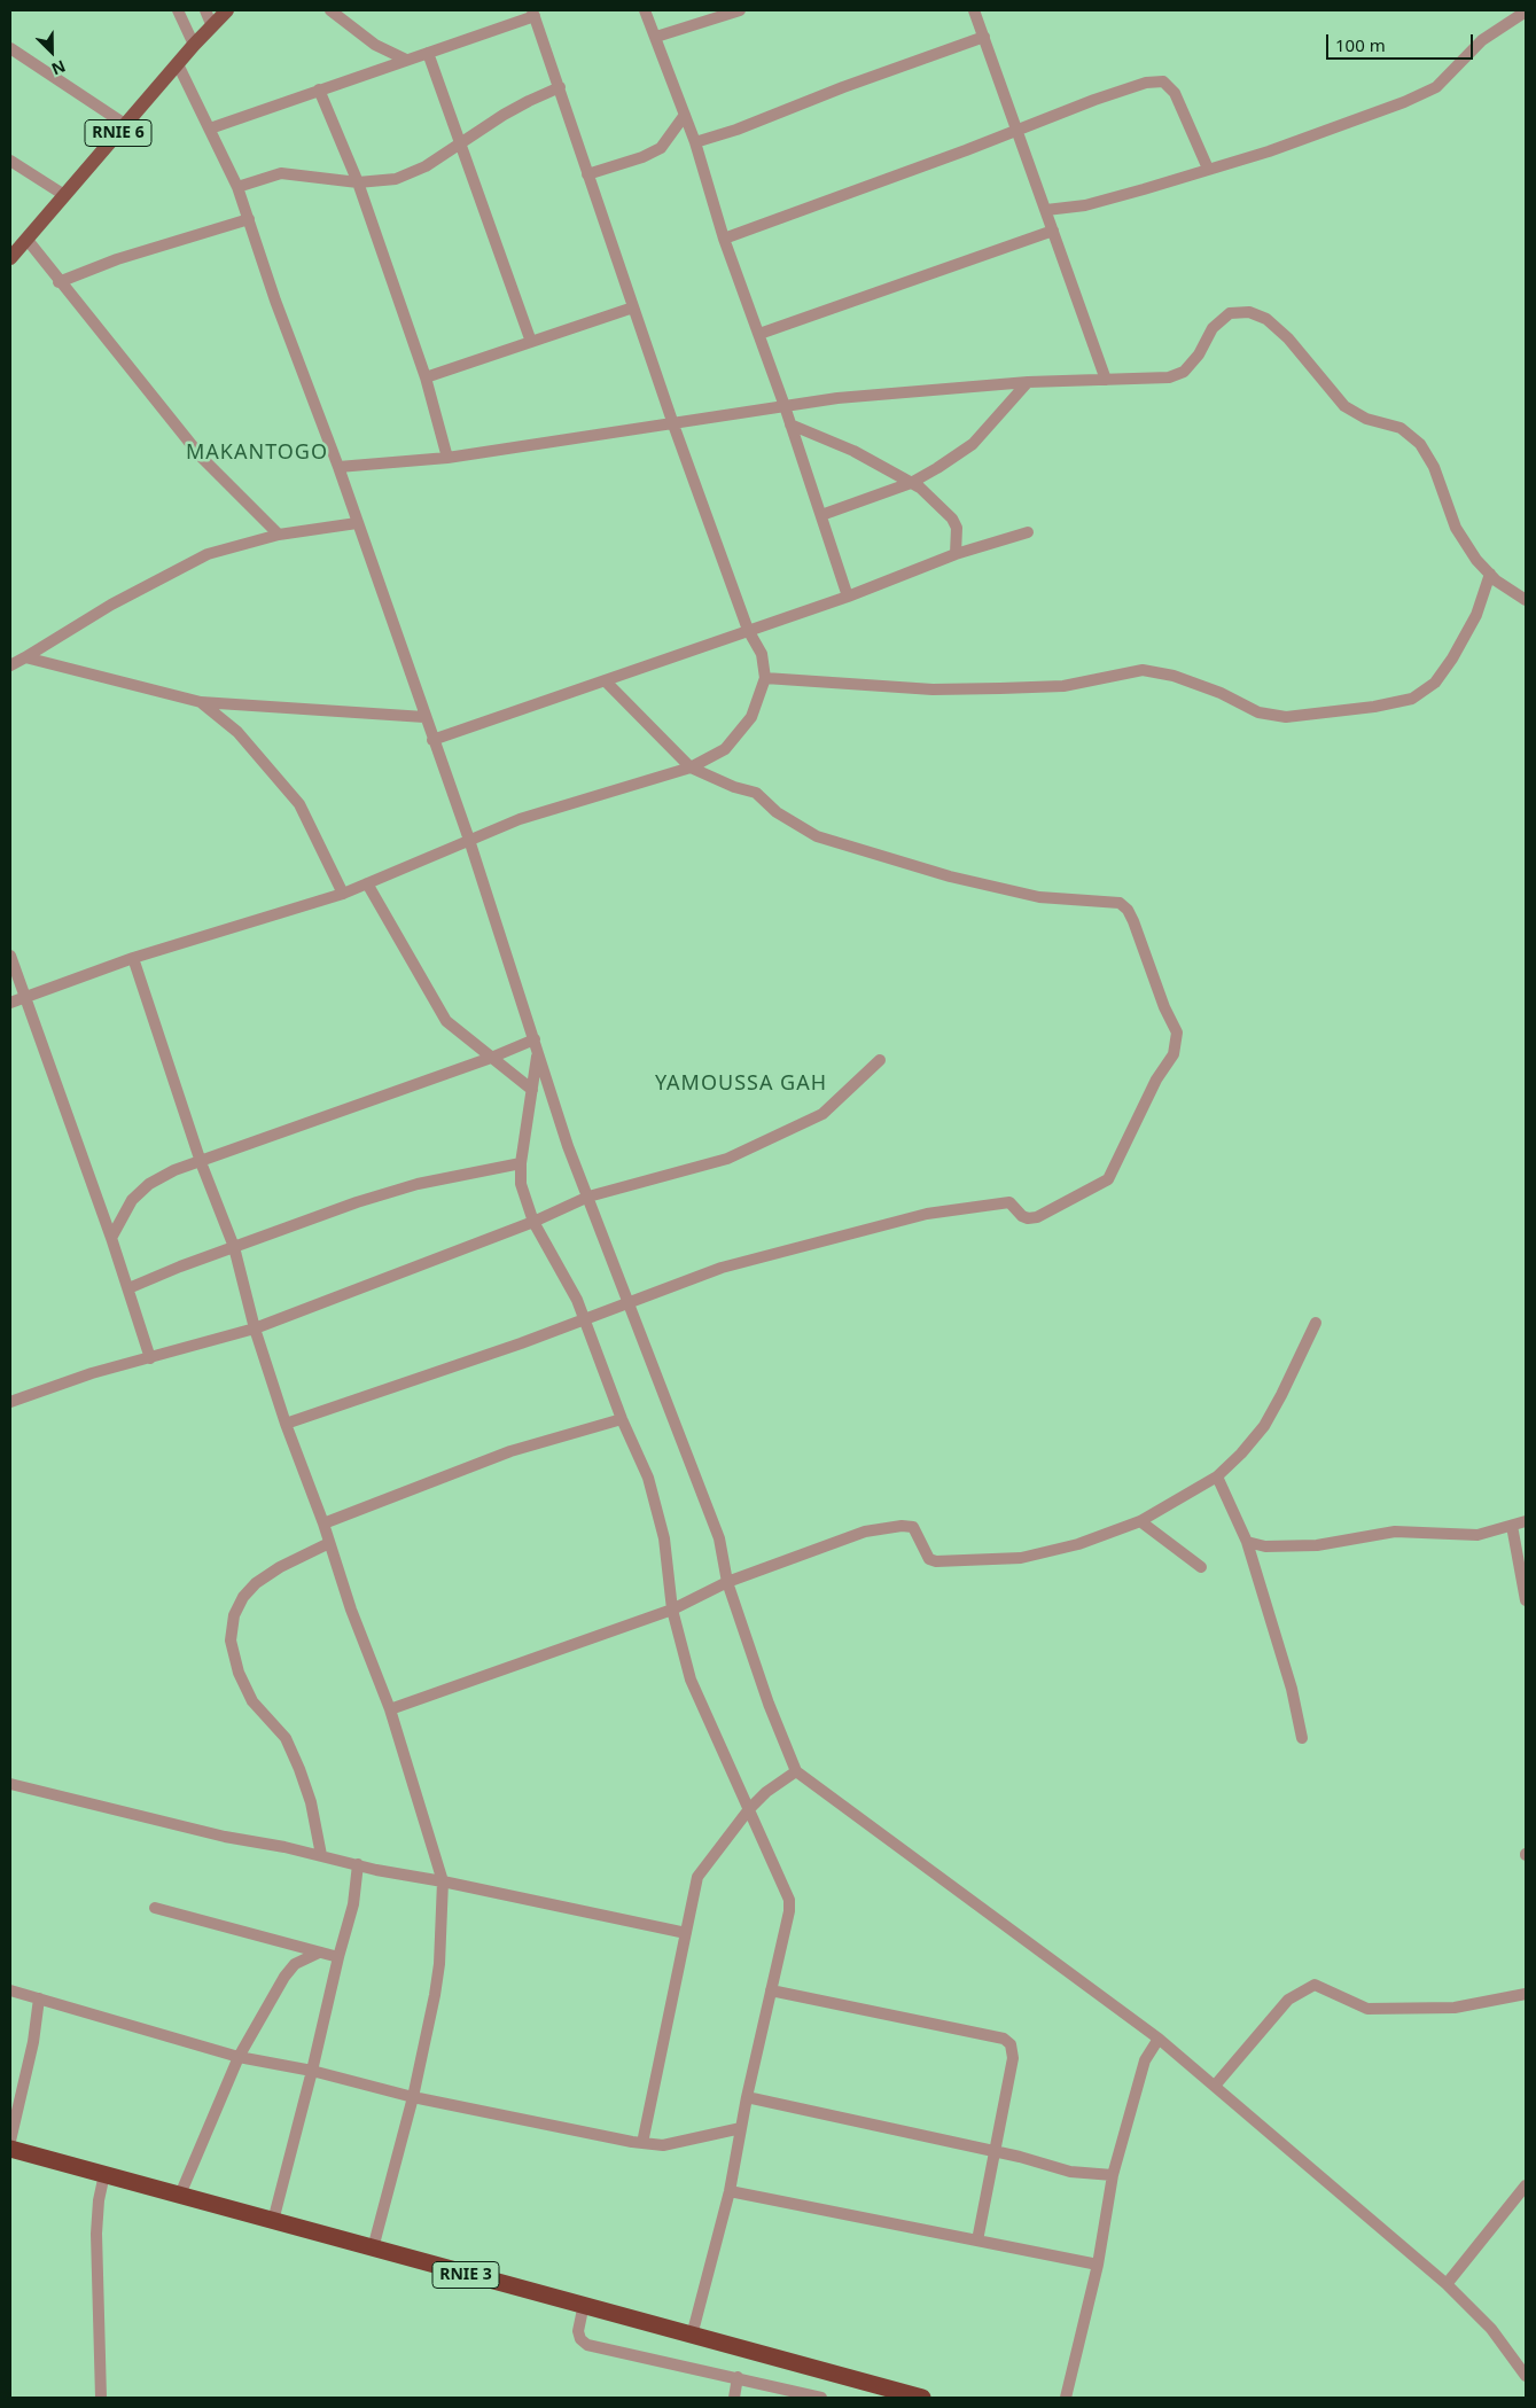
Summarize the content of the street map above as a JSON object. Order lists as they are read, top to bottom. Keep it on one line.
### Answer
{"streets":{"highway":["RNIE 3"],"main road":["RNIE 6"]},"districts":["MAKANTOGO","YAMOUSSA GAH"],"scale_bar":"100 m","north":"bottom right"}
